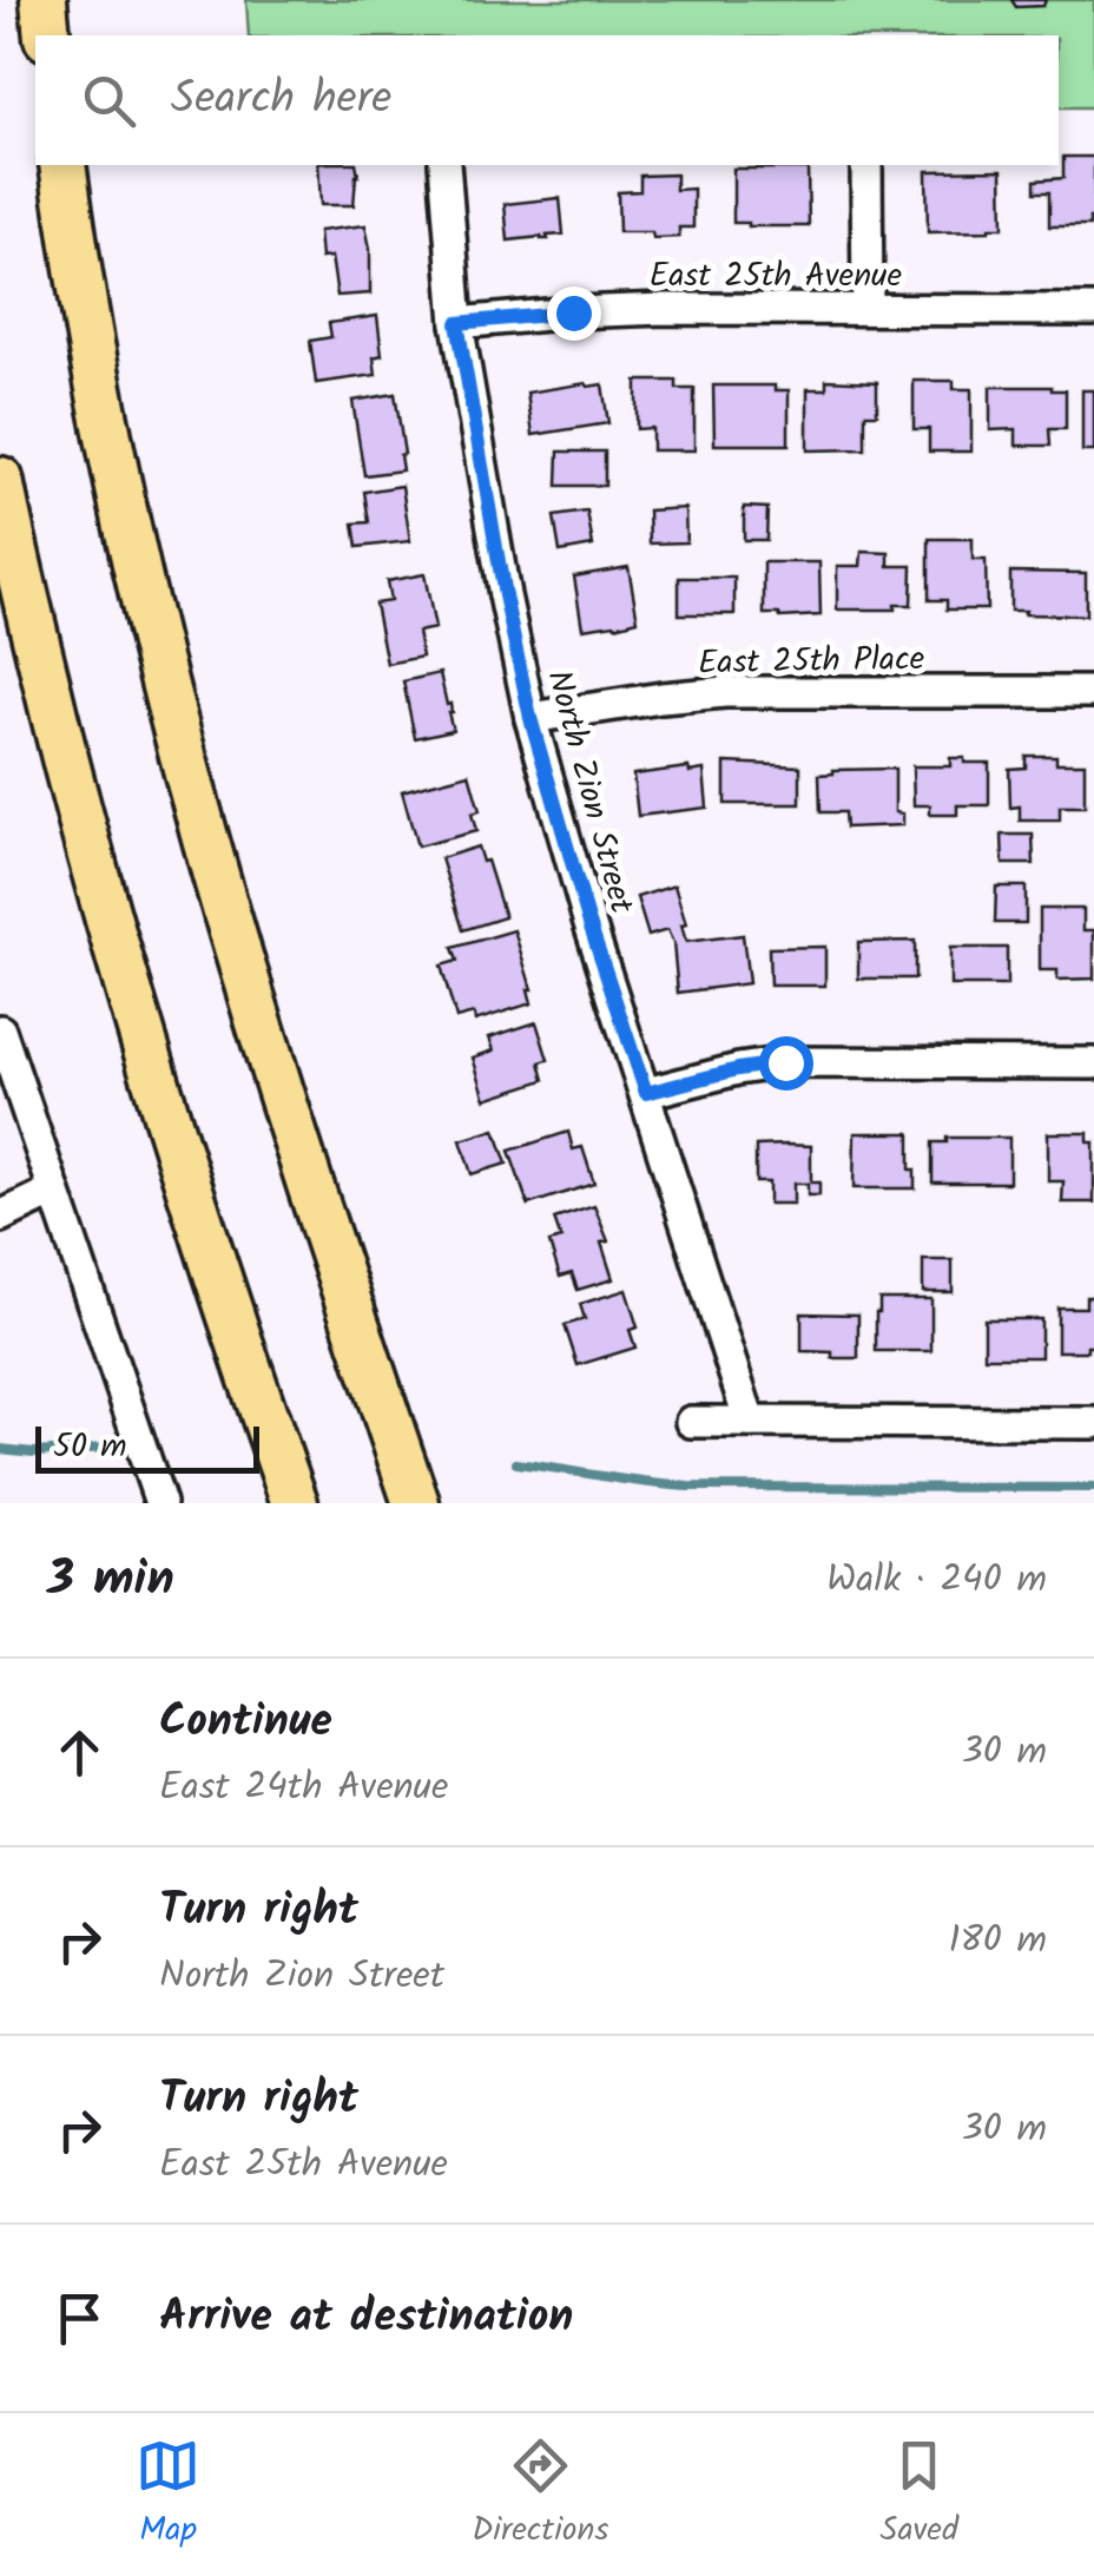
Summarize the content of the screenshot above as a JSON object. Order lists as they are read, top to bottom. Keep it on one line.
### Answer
{"streets":{"street":["East 25th Avenue","East 25th Place","North Zion Street"]},"crossings":[["East 25th Avenue","North Zion Street"],["East 25th Place","North Zion Street"]],"scale_bar":"50 m","page":{"search":"Search here","scale":"50 m","heading":["3 min","Walk · 240 m"],"list":[["Continue","East 24th Avenue","30 m"],["Turn right","North Zion Street","180 m"],["Turn right","East 25th Avenue","30 m"],"Arrive at destination"],"nav":["Map","Directions","Saved"]}}
